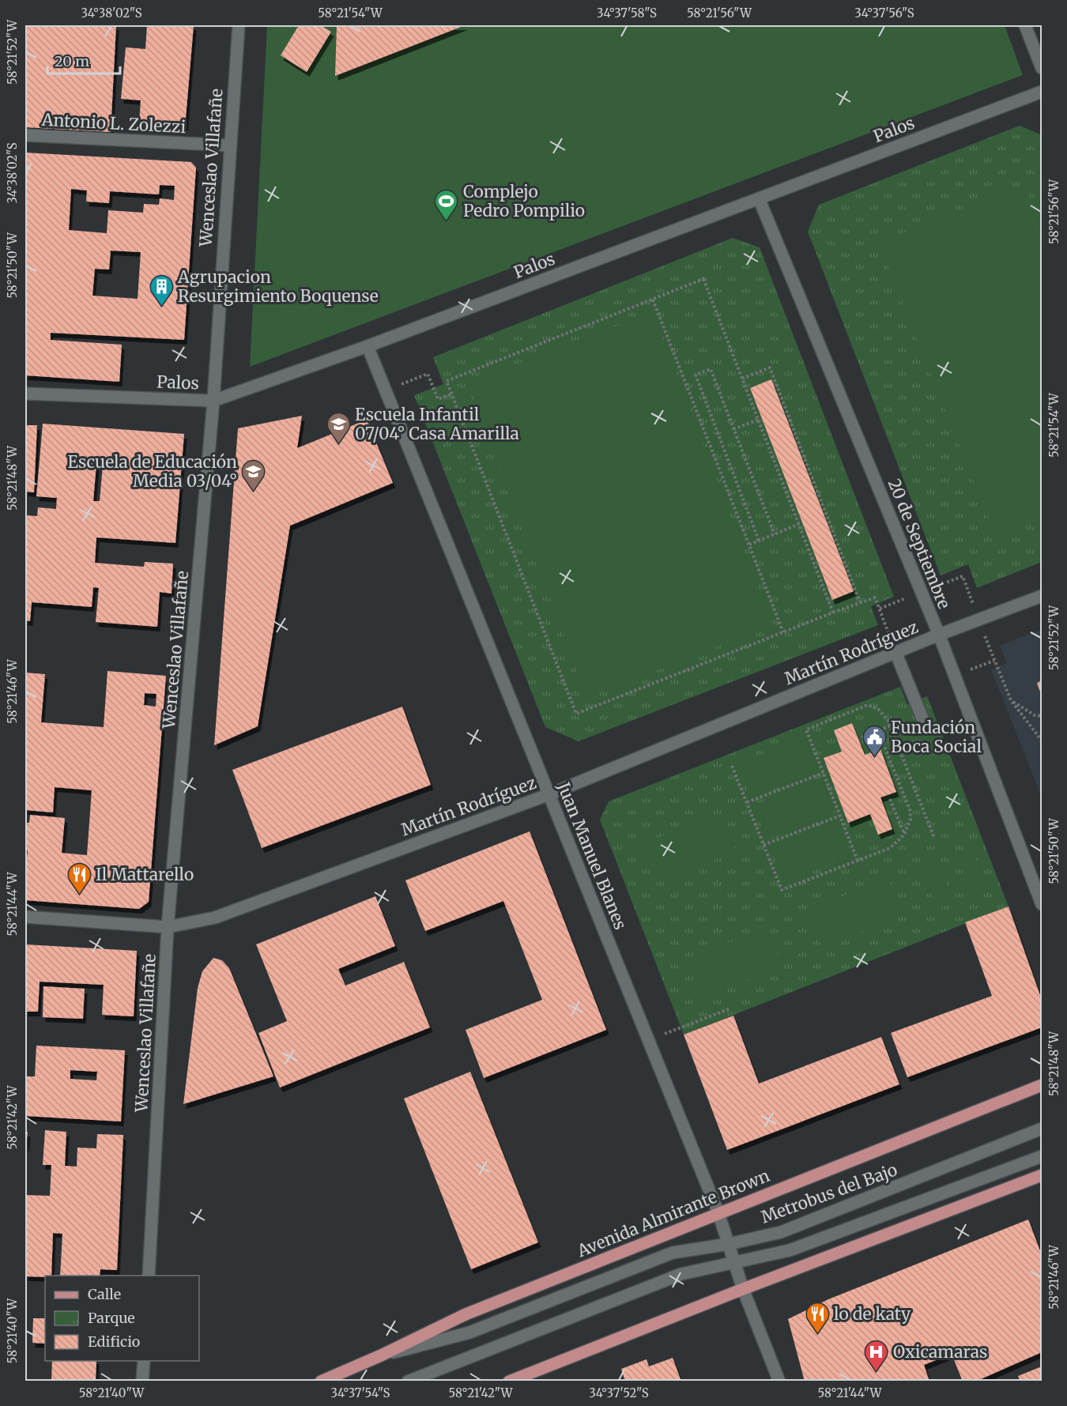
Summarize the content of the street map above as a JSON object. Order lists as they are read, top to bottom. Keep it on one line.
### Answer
{"streets":{"main road":["Avenida Almirante Brown"],"street":["Antonio L. Zolezzi","Palos","Wenceslao Villafañe","20 de Septiembre","Martín Rodríguez","Juan Manuel Blanes","Metrobus del Bajo"]},"crossings":[["Antonio L. Zolezzi","Wenceslao Villafañe"],["Palos","Wenceslao Villafañe"],["Palos","20 de Septiembre"],["Palos","Juan Manuel Blanes"],["Wenceslao Villafañe","Martín Rodríguez"],["20 de Septiembre","Martín Rodríguez"],["Martín Rodríguez","Juan Manuel Blanes"],["Juan Manuel Blanes","Metrobus del Bajo"],["Juan Manuel Blanes","Avenida Almirante Brown"],["Metrobus del Bajo","Avenida Almirante Brown"]],"places":{"sports":["Complejo Pedro Pompilio"],"building":["Agrupacion Resurgimiento Boquense"],"school or university":["Escuela Infantil 07/04° Casa Amarilla","Escuela de Educación Media 03/04°"],"public building":["Fundación Boca Social"],"restaurant":["Il Mattarello","lo de katy"],"hospital":["Oxicamaras"]},"legend":["Calle","Parque","Edificio"],"scale_bar":"20 m","coordinates":["34°38'02\"S","58°21'54\"W","34°37'58\"S","58°21'56\"W","34°37'56\"S","58°21'52\"W","58°21'50\"W","58°21'48\"W","58°21'46\"W","58°21'44\"W","58°21'42\"W","58°21'40\"W","34°37'54\"S","34°37'52\"S"]}
